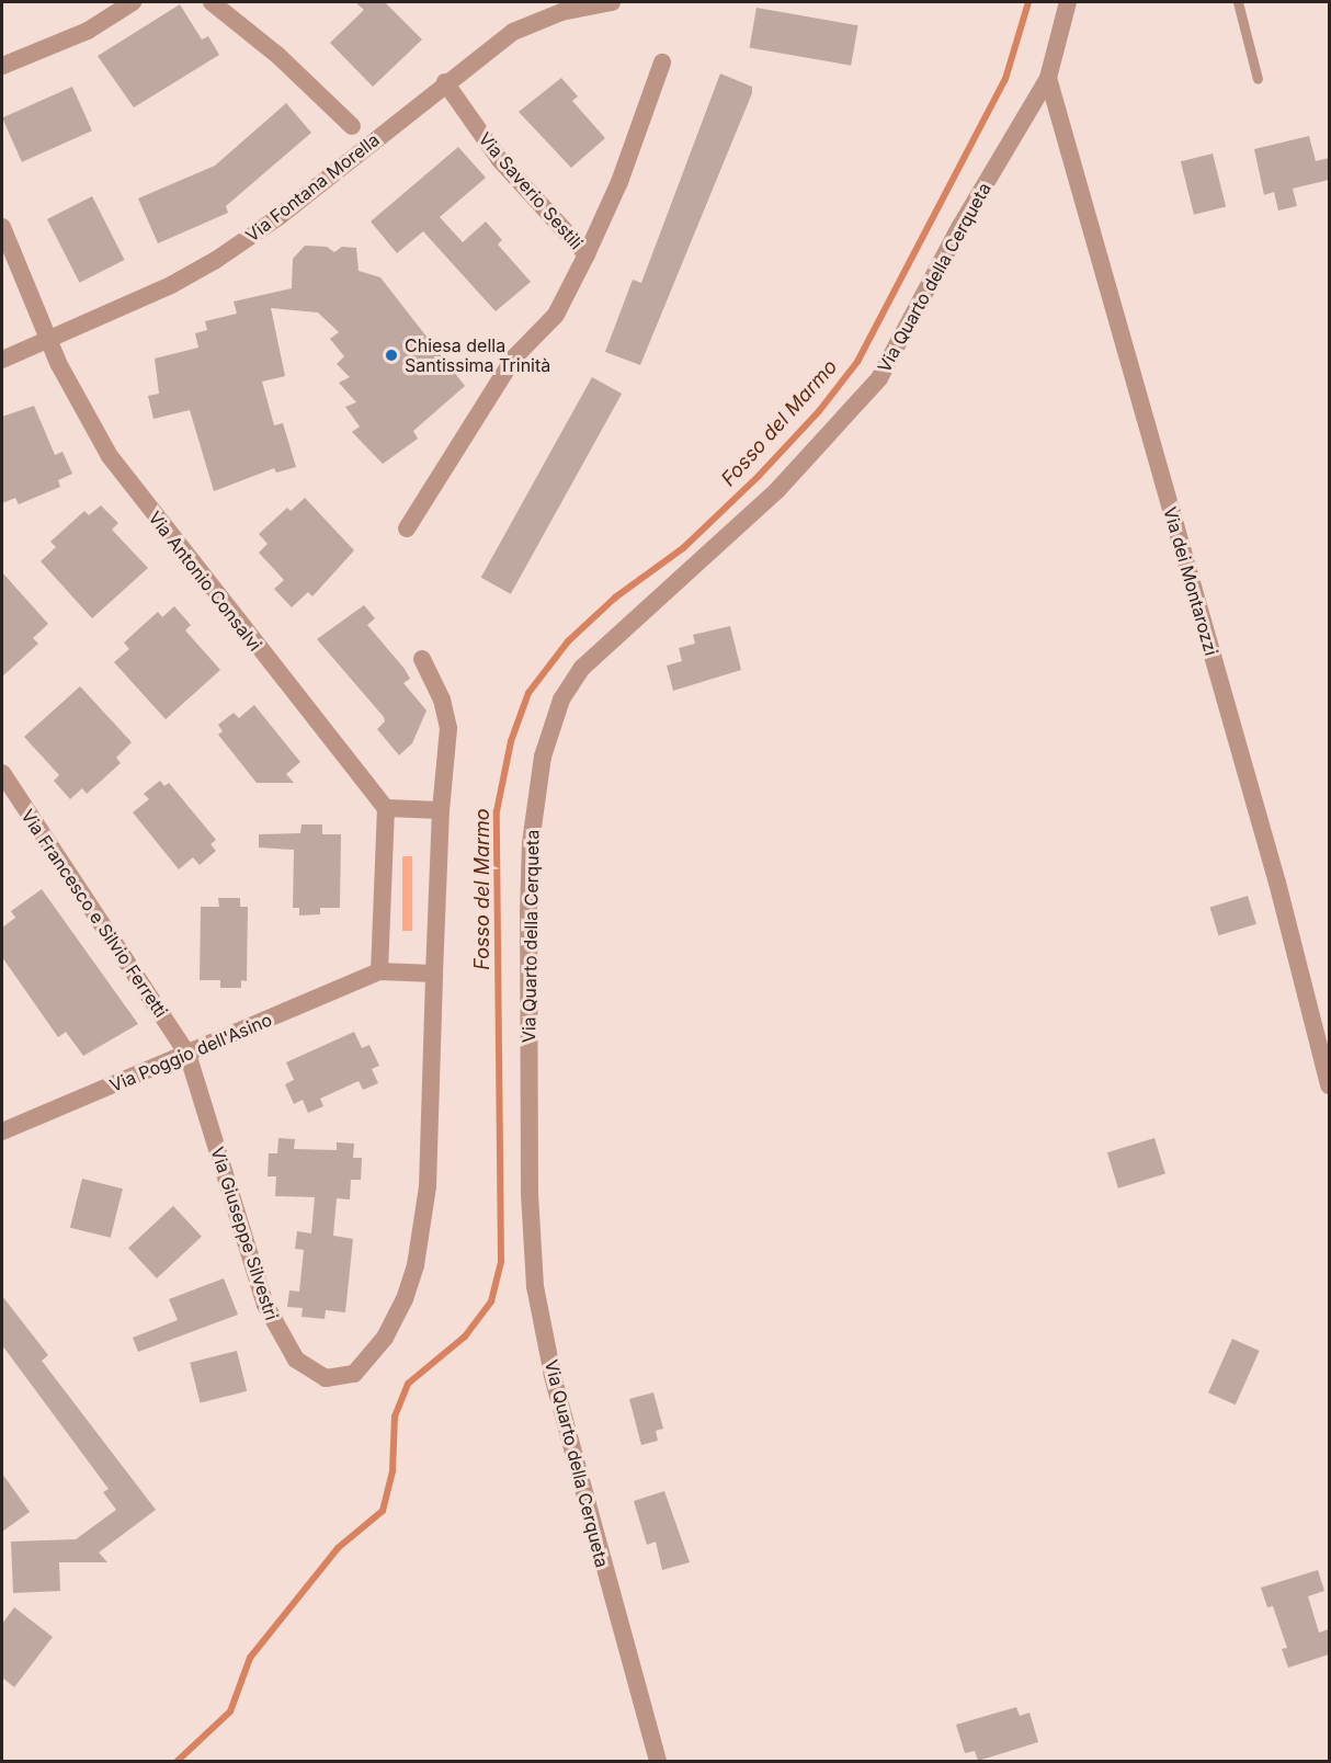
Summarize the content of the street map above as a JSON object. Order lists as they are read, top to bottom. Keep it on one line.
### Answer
{"streets":{"street":["Via Fontana Morella","Via Saverio Sestili","Via Quarto della Cerqueta","Via Antonio Consalvi","Via dei Montarozzi","Via Francesco e Silvio Ferretti","Via Poggio dell'Asino","Via Giuseppe Silvestri"]},"crossings":[["Via Fontana Morella","Via Saverio Sestili"],["Via Fontana Morella","Via Antonio Consalvi"],["Via Quarto della Cerqueta","Via dei Montarozzi"],["Via Francesco e Silvio Ferretti","Via Poggio dell'Asino"],["Via Francesco e Silvio Ferretti","Via Giuseppe Silvestri"],["Via Poggio dell'Asino","Via Giuseppe Silvestri"]],"water":["Fosso del Marmo"],"places":["Chiesa della Santissima Trinità"]}
